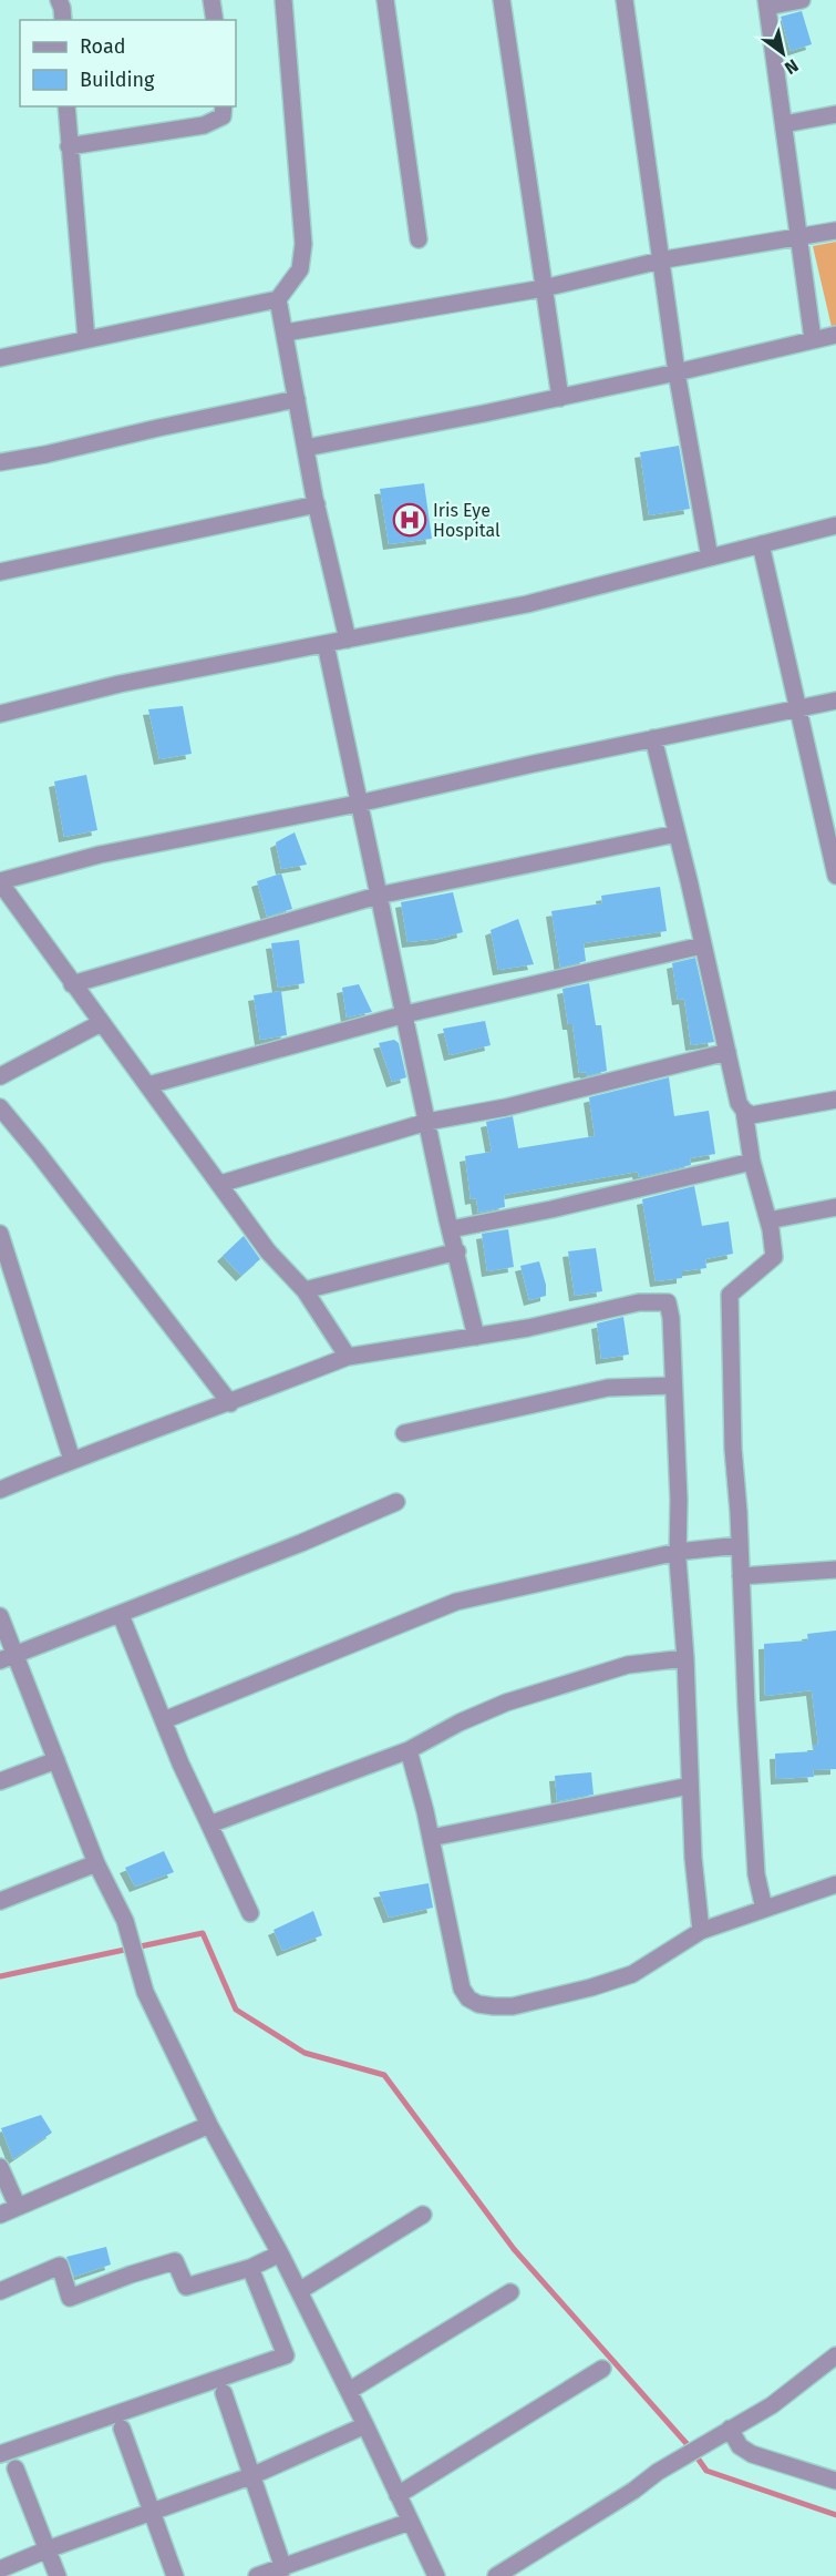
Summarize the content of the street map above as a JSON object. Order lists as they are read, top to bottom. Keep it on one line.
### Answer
{"places":{"hospital":["Iris Eye Hospital"]},"legend":["Road","Building"],"north":"bottom right"}
